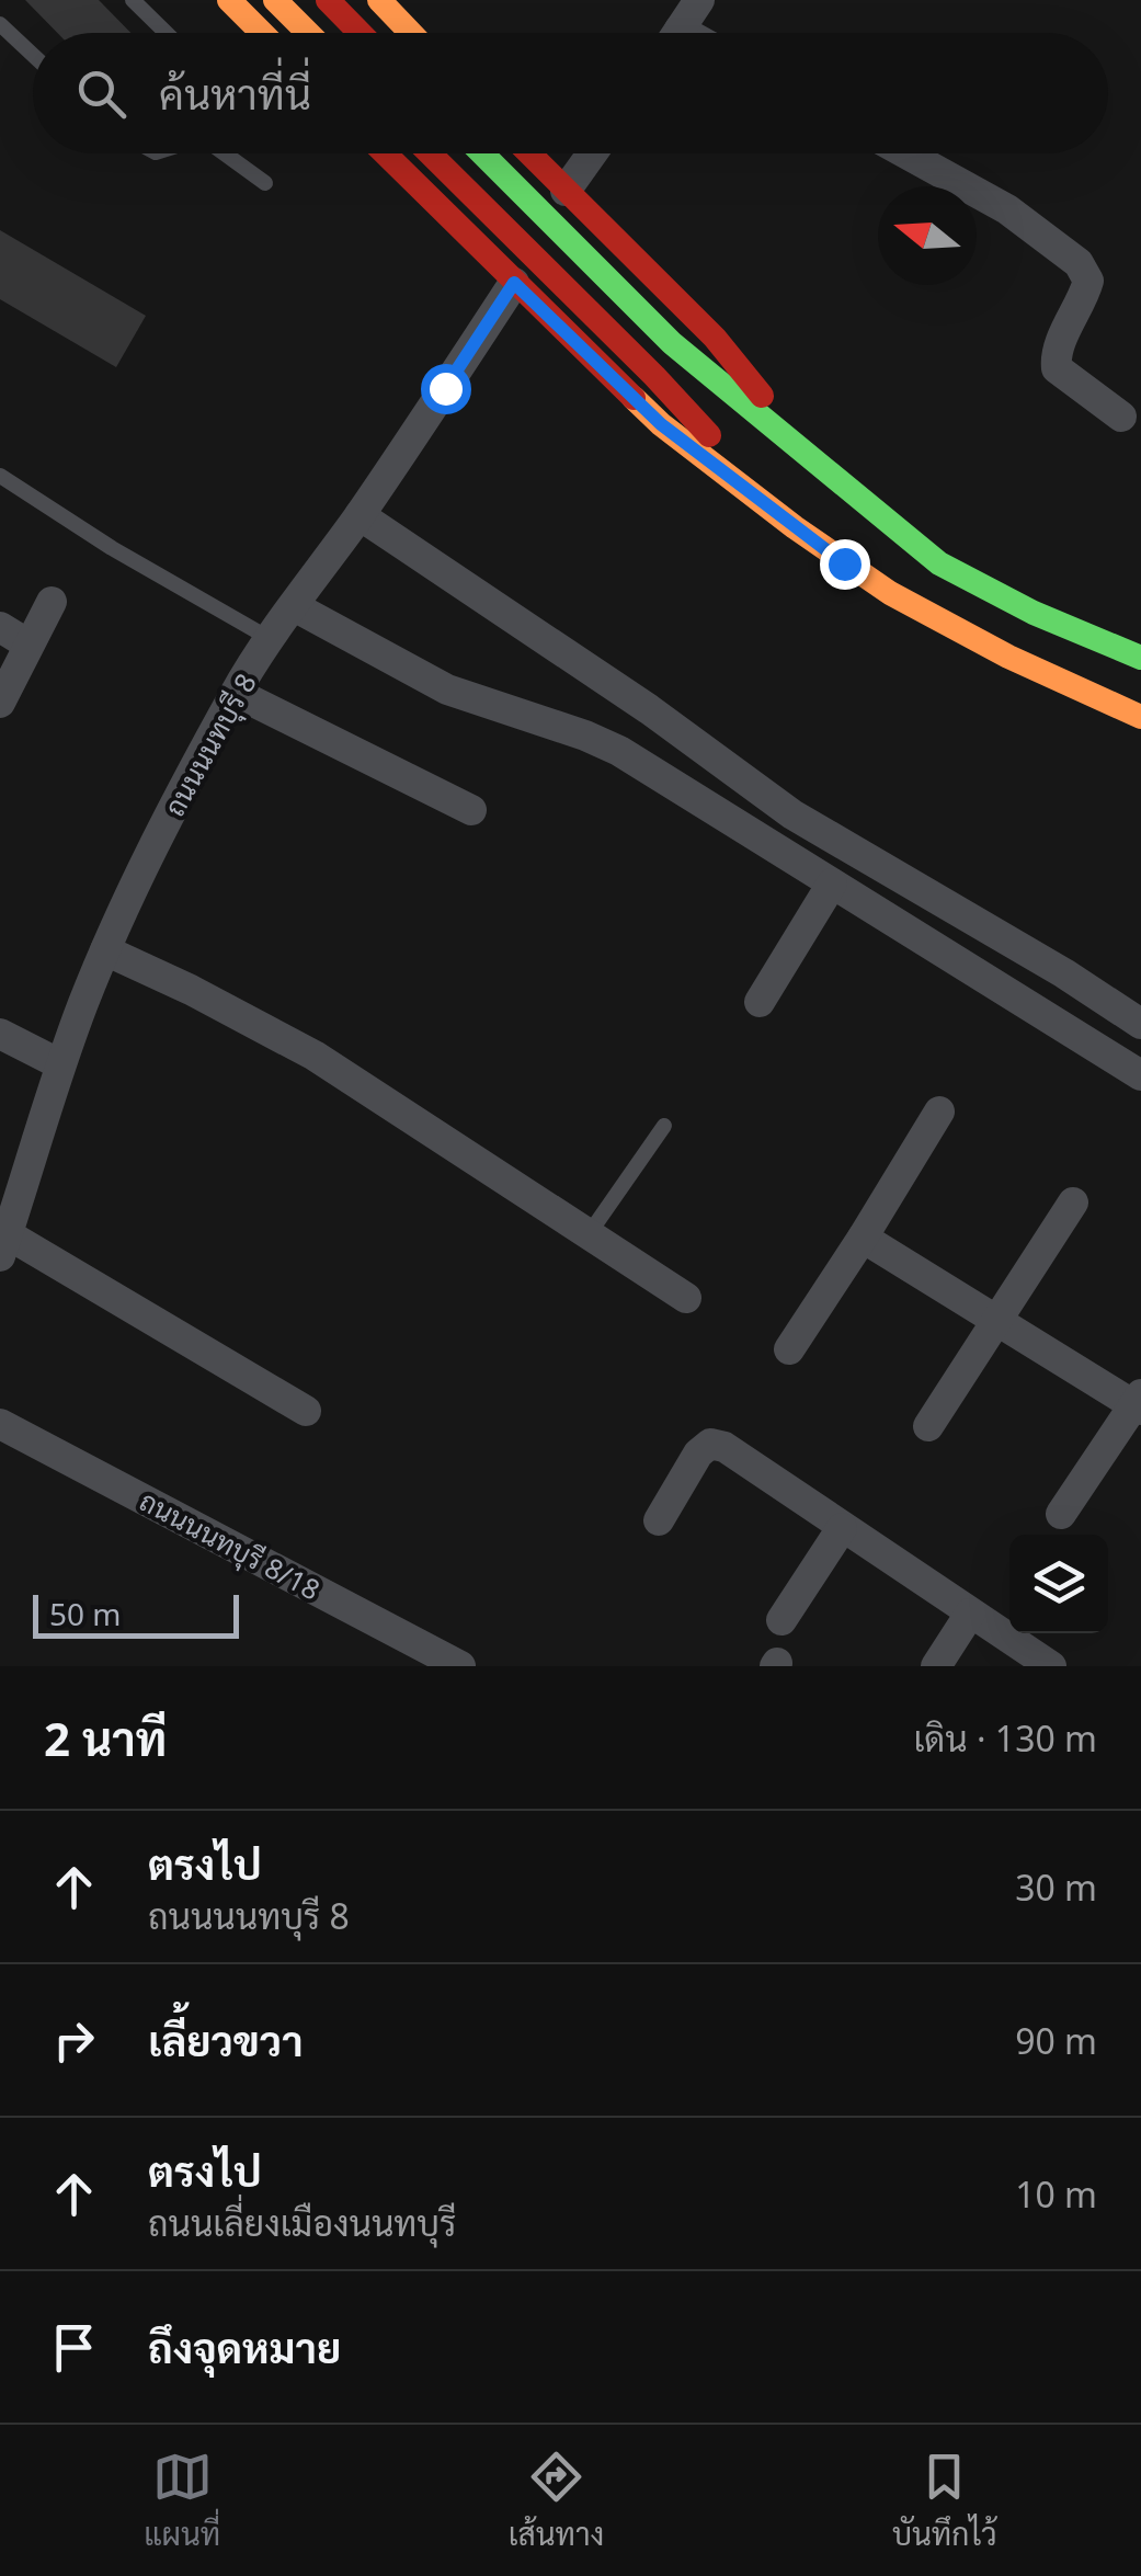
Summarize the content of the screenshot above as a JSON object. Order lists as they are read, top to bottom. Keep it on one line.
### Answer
{"streets":{"street":["ถนนนนทบุรี 8","ถนนนนทบุรี 8/18"]},"scale_bar":"50 m","north":"left","page":{"search":"ค้นหาที่นี่","scale":"50 m","heading":["2 นาที","เดิน · 130 m"],"list":[["ตรงไป","ถนนนนทบุรี 8","30 m"],["เลี้ยวขวา","90 m"],["ตรงไป","ถนนเลี่ยงเมืองนนทบุรี","10 m"],"ถึงจุดหมาย"],"nav":["แผนที่","เส้นทาง","บันทึกไว้"]}}
